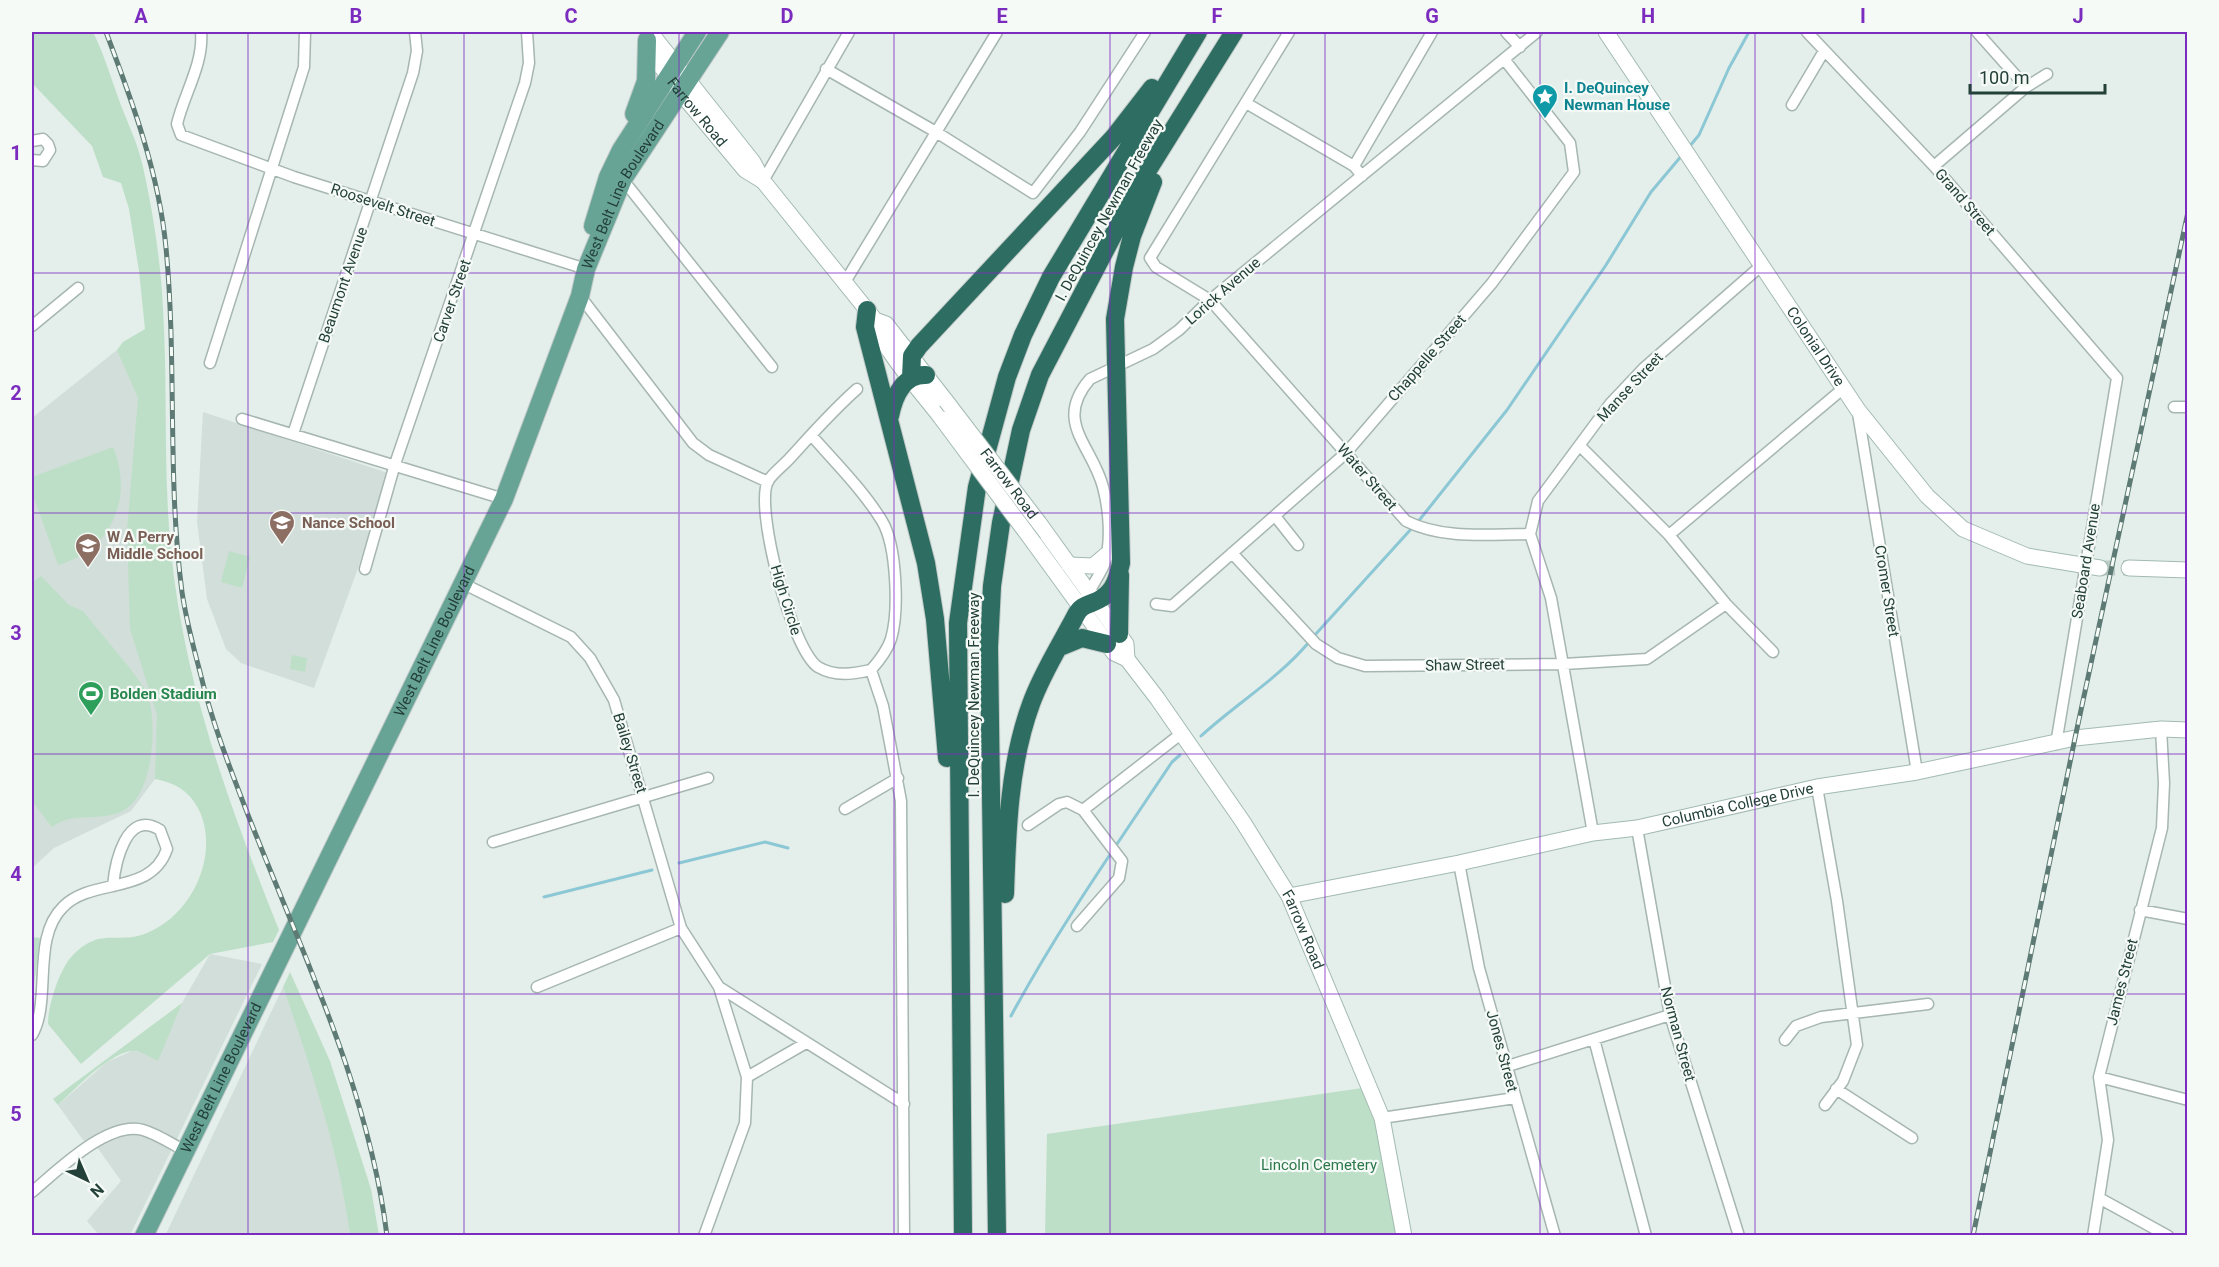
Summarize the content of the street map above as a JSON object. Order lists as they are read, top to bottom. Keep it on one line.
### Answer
{"streets":{"highway":["I. DeQuincey Newman Freeway"],"main road":["Farrow Road","West Belt Line Boulevard","Colonial Drive","Columbia College Drive"],"street":["Grand Street","Roosevelt Street","Beaumont Avenue","Lorick Avenue","Carver Street","Chappelle Street","Manse Street","Water Street","Seaboard Avenue","Cromer Street","High Circle","Shaw Street","Bailey Street","James Street","Norman Street","Jones Street"]},"crossings":[["Farrow Road","West Belt Line Boulevard"],["Farrow Road","Columbia College Drive"],["West Belt Line Boulevard","Roosevelt Street"],["West Belt Line Boulevard","Bailey Street"],["Grand Street","Seaboard Avenue"],["Roosevelt Street","Beaumont Avenue"],["Roosevelt Street","Carver Street"],["Lorick Avenue","Chappelle Street"],["Lorick Avenue","Water Street"],["Colonial Drive","Manse Street"],["Colonial Drive","Seaboard Avenue"],["Colonial Drive","Cromer Street"],["Chappelle Street","Water Street"],["Chappelle Street","Shaw Street"],["Manse Street","Water Street"],["Seaboard Avenue","Columbia College Drive"],["Cromer Street","Columbia College Drive"],["Columbia College Drive","James Street"],["Columbia College Drive","Norman Street"],["Columbia College Drive","Jones Street"]],"parks":["Lincoln Cemetery"],"places":{"place":["I. DeQuincey Newman House"],"school or university":["Nance School","W A Perry Middle School"],"sports":["Bolden Stadium"]},"scale_bar":"100 m","north":"bottom right","grid":{"columns":["A","B","C","D","E","F","G","H","I","J"],"rows":["1","2","3","4","5"]}}
